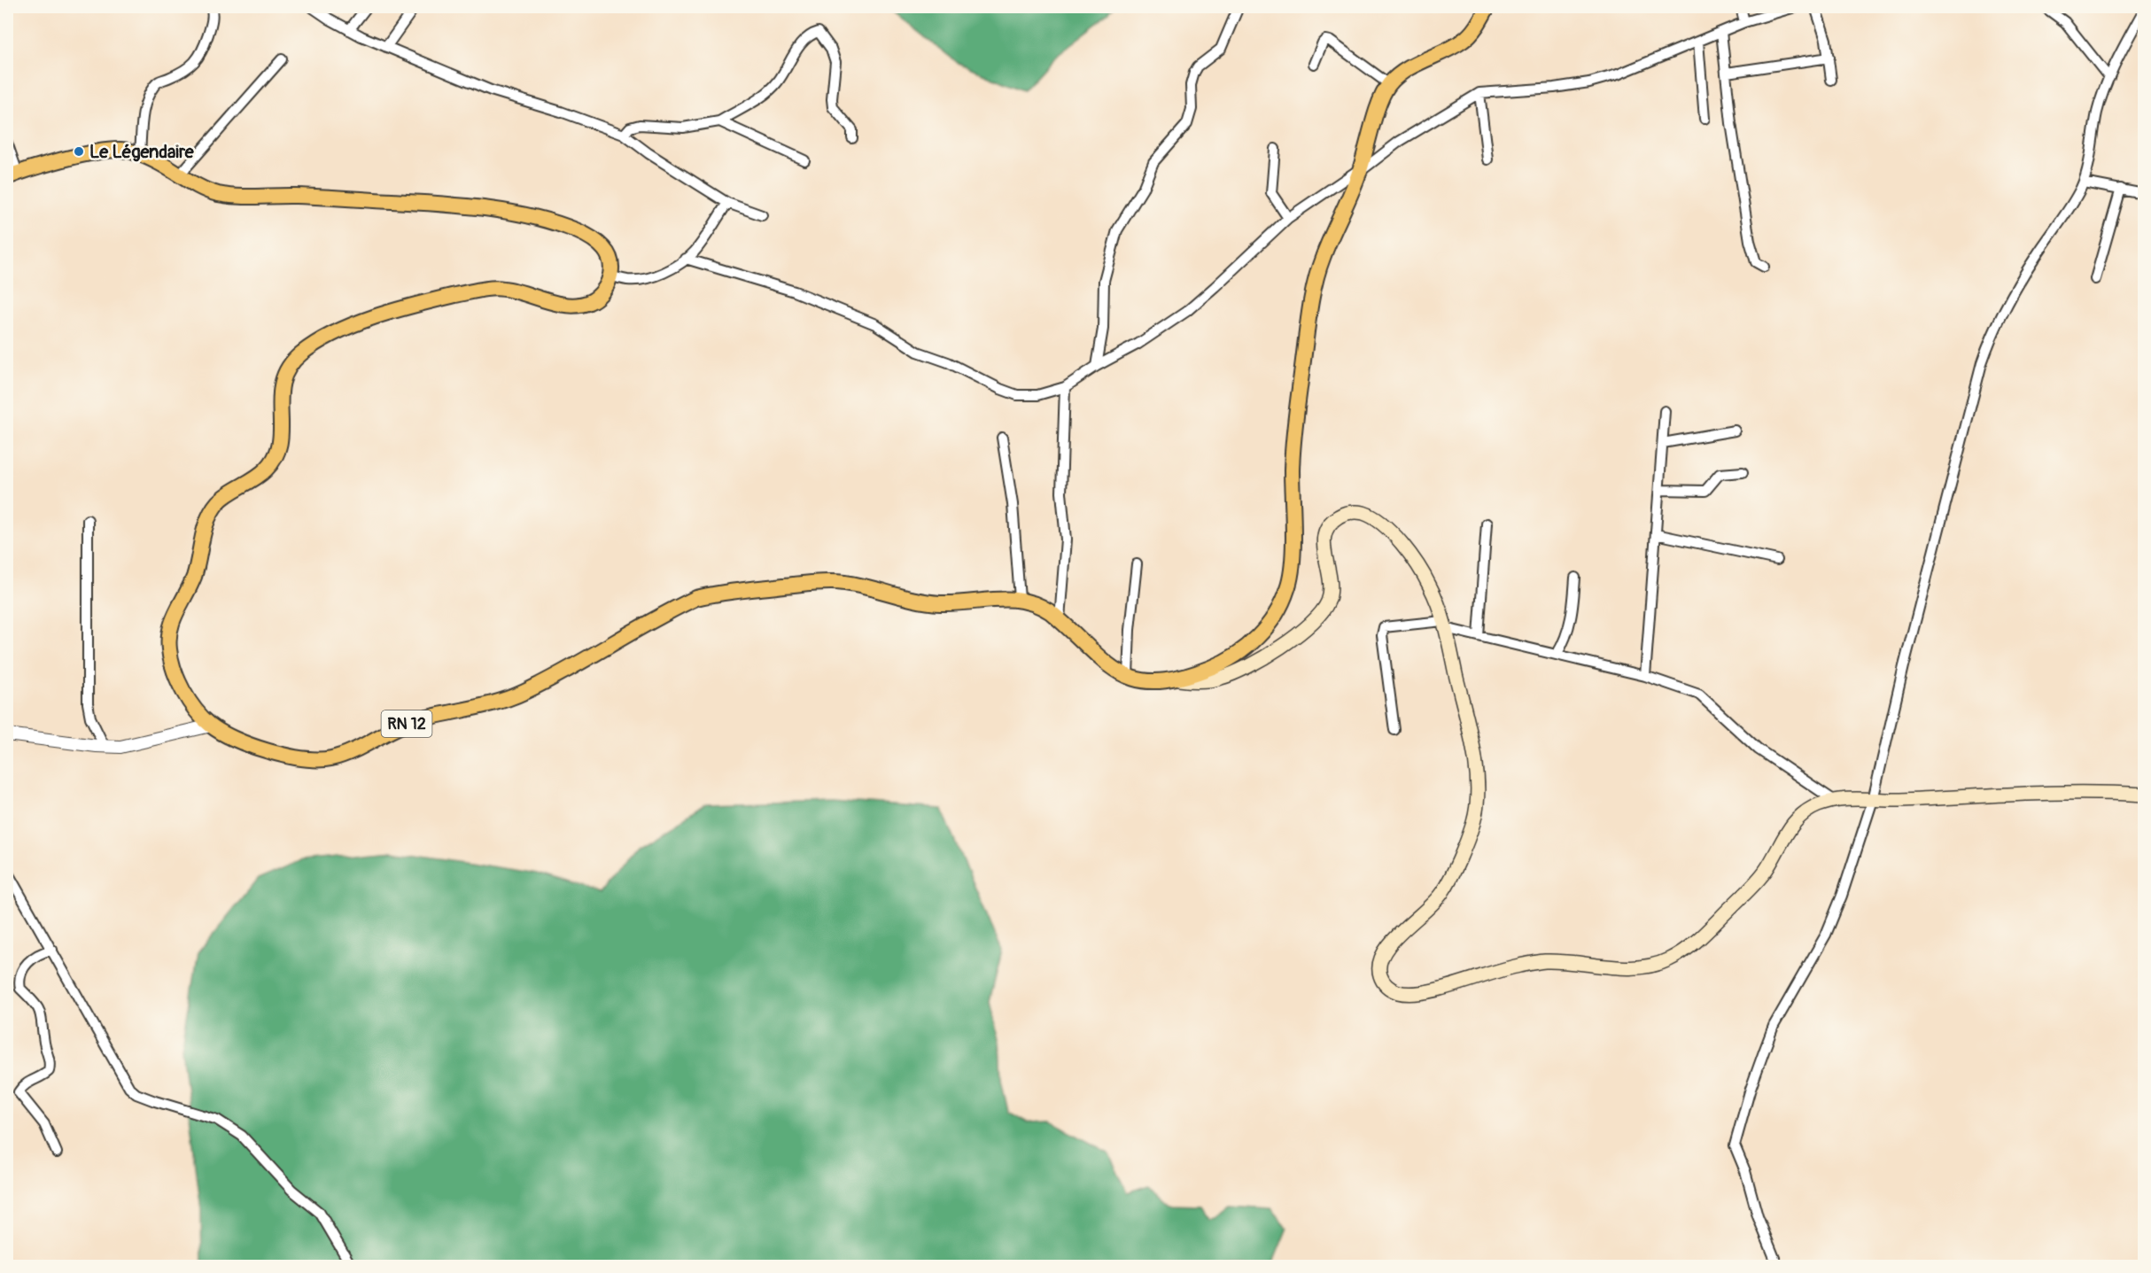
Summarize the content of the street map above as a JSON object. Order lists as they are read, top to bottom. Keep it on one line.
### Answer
{"streets":{"main road":["RN 12"]},"places":["Le Légendaire"]}
